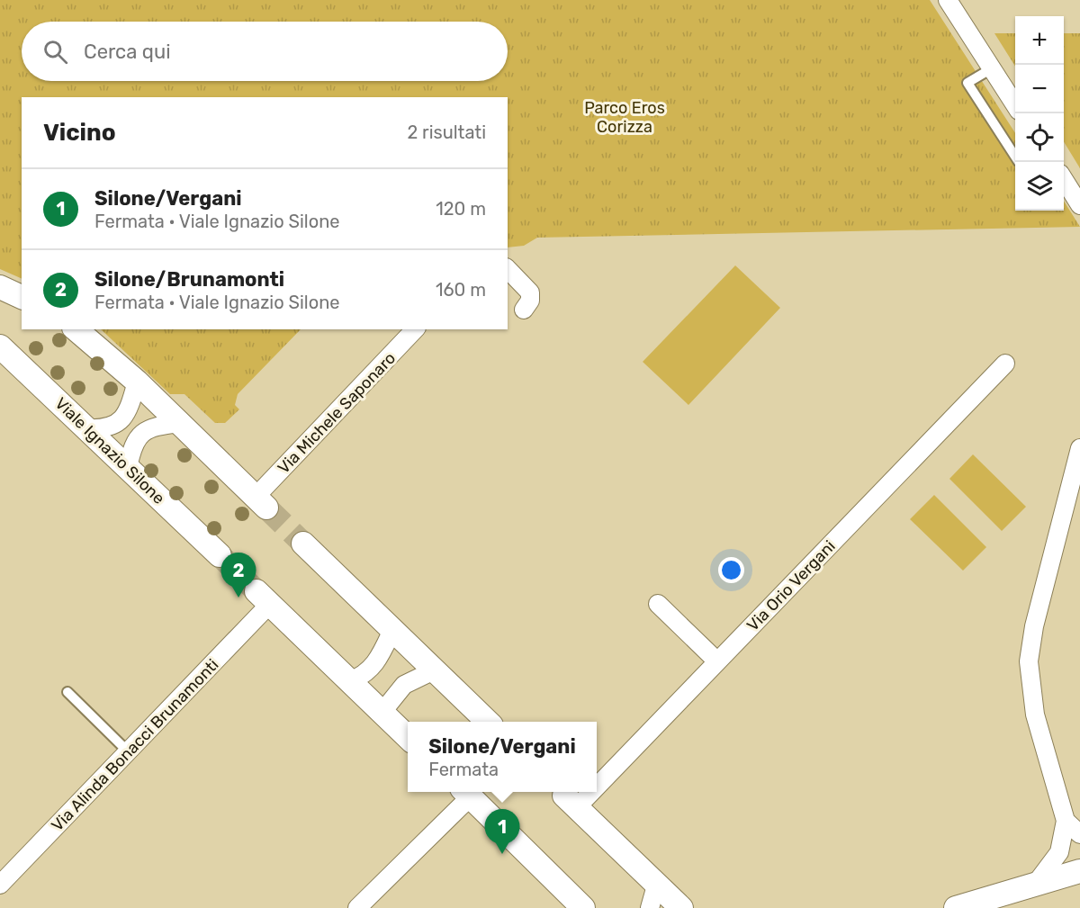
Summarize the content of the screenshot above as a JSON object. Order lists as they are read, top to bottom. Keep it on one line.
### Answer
{"streets":{"street":["Via Michele Saponaro","Viale Ignazio Silone","Via Orio Vergani","Via Alinda Bonacci Brunamonti"]},"parks":["Parco Eros Corizza"],"page":{"map_buttons":["+","−"],"search":"Cerca qui","heading":["Vicino","2 risultati"],"list":[{"mark":"1","name":"Silone/Vergani","note":"Fermata · Viale Ignazio Silone","value":"120 m"},{"mark":"2","name":"Silone/Brunamonti","note":"Fermata · Viale Ignazio Silone","value":"160 m"}],"pins":["2","1"],"popup":["Silone/Vergani","Fermata"]}}
